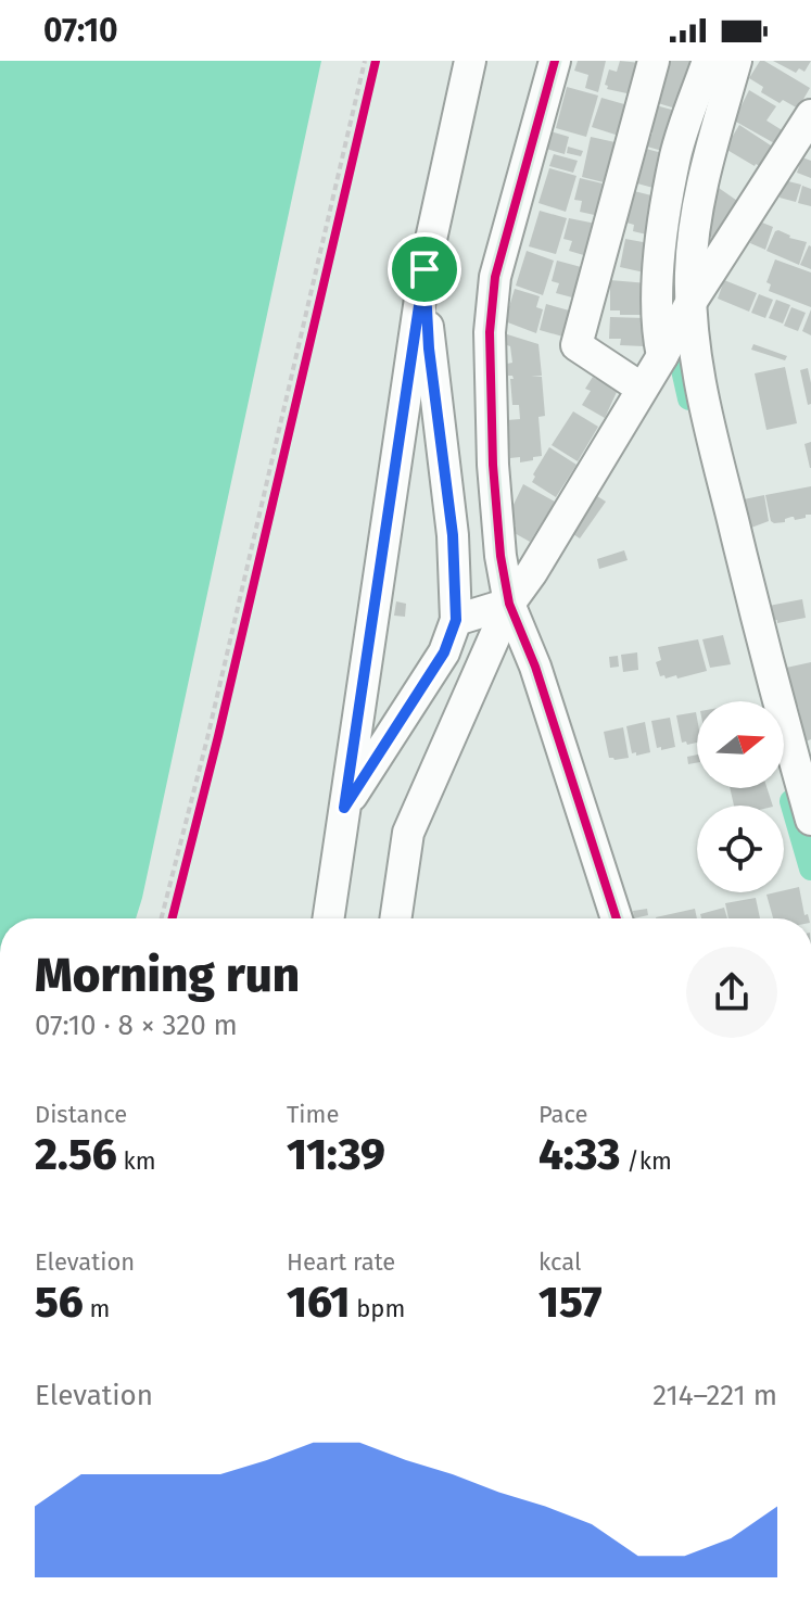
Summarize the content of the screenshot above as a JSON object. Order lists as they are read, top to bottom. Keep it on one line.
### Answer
{"north":"right","page":{"status":"07:10","heading":["Morning run","07:10 · 8 × 320 m"],"stats":[["Distance","2.56 km"],["Time","11:39"],["Pace","4:33 /km"],["Elevation","56 m"],["Heart rate","161 bpm"],["kcal","157"]],"chart":["Elevation","214–221 m"]}}
